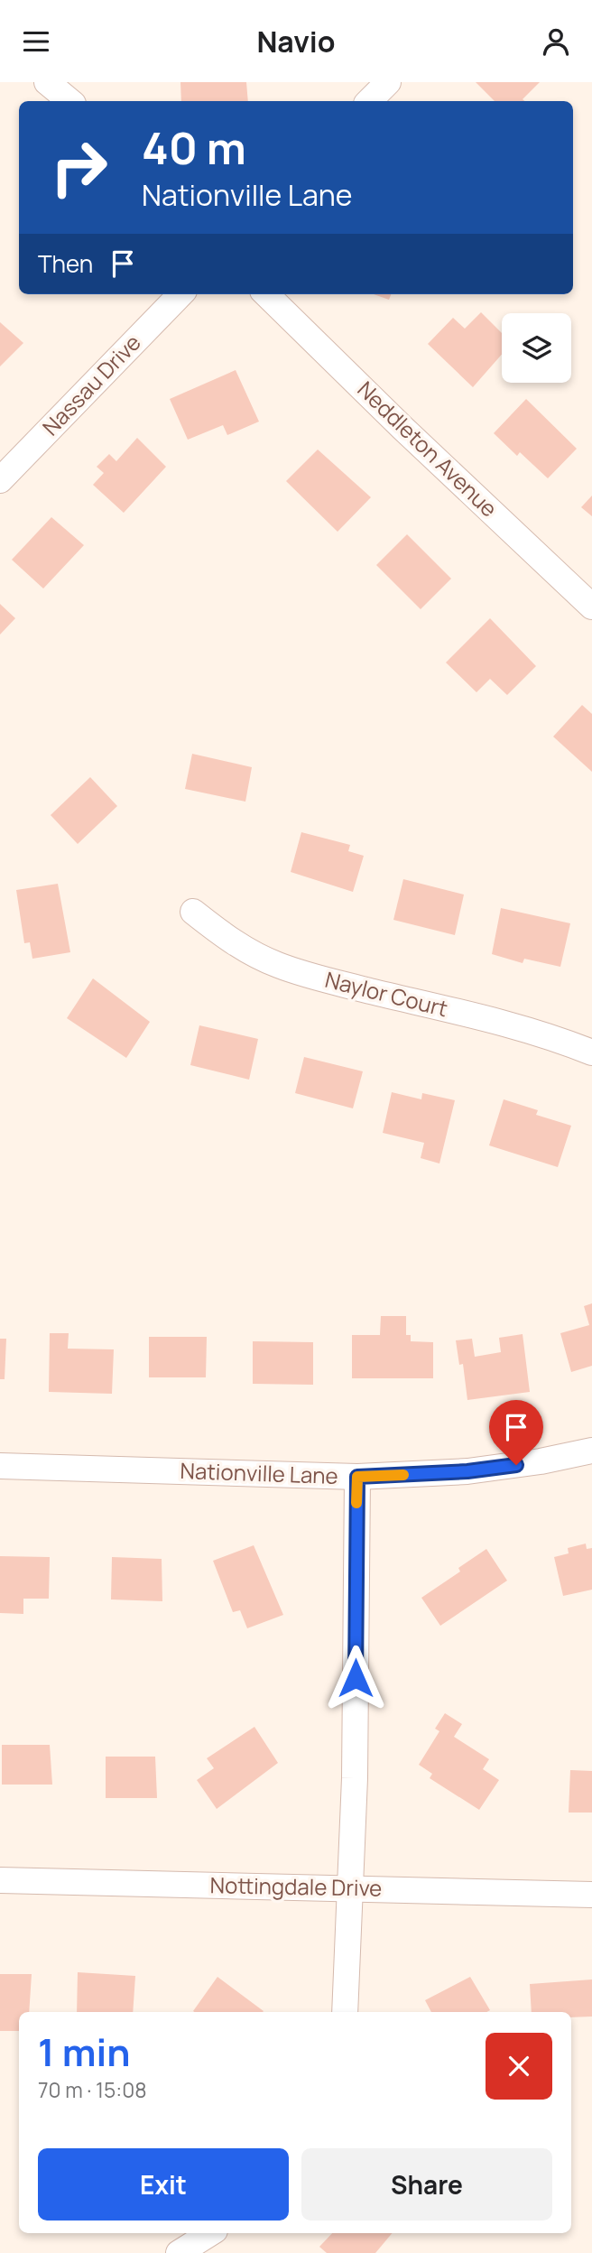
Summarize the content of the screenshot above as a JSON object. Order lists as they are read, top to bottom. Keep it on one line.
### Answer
{"streets":{"street":["Nassau Drive","Neddleton Avenue","Naylor Court","Nationville Lane","Nottingdale Drive"]},"page":{"header":"Navio","turn":["40 m","Nationville Lane"],"then":"Then","heading":["1 min","70 m · 15:08"],"buttons":["Exit","Share"]}}
